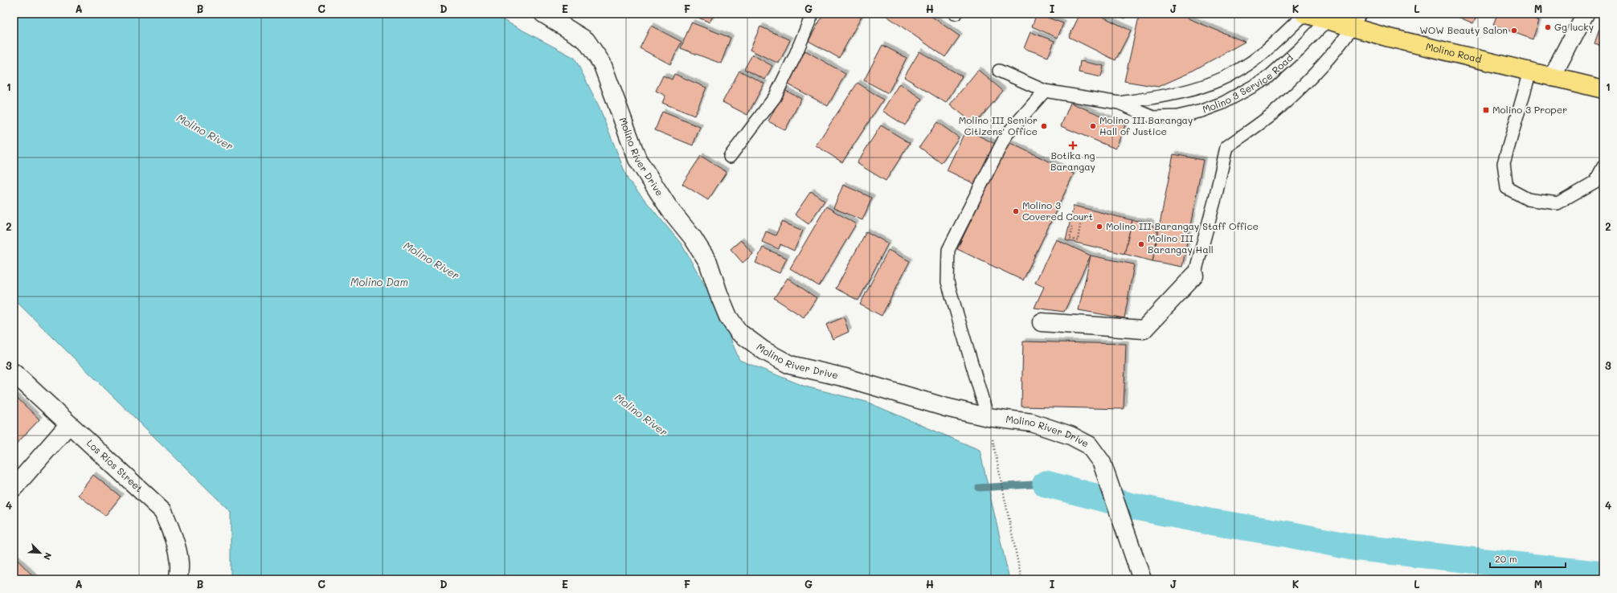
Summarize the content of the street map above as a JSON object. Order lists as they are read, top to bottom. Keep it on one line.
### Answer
{"streets":{"main road":["Molino Road"],"street":["Molino River Drive","Los Rios Street"],"lane":["Molino 3 Service Road"]},"crossings":[["Molino Road","Molino 3 Service Road"]],"water":["Molino River","Molino Dam"],"places":{"other":["Gg lucky","WOW Beauty Salon","Molino III Senior Citizens' Office","Molino III Barangay Hall of Justice","Molino 3 Covered Court","Molino III Barangay Staff Office","Molino III Barangay Hall"],"transit":["Molino 3 Proper"],"health":["Botika ng Barangay"]},"scale_bar":"20 m","north":"bottom right","grid":{"columns":["A","B","C","D","E","F","G","H","I","J","K","L","M"],"rows":["1","2","3","4"]}}
